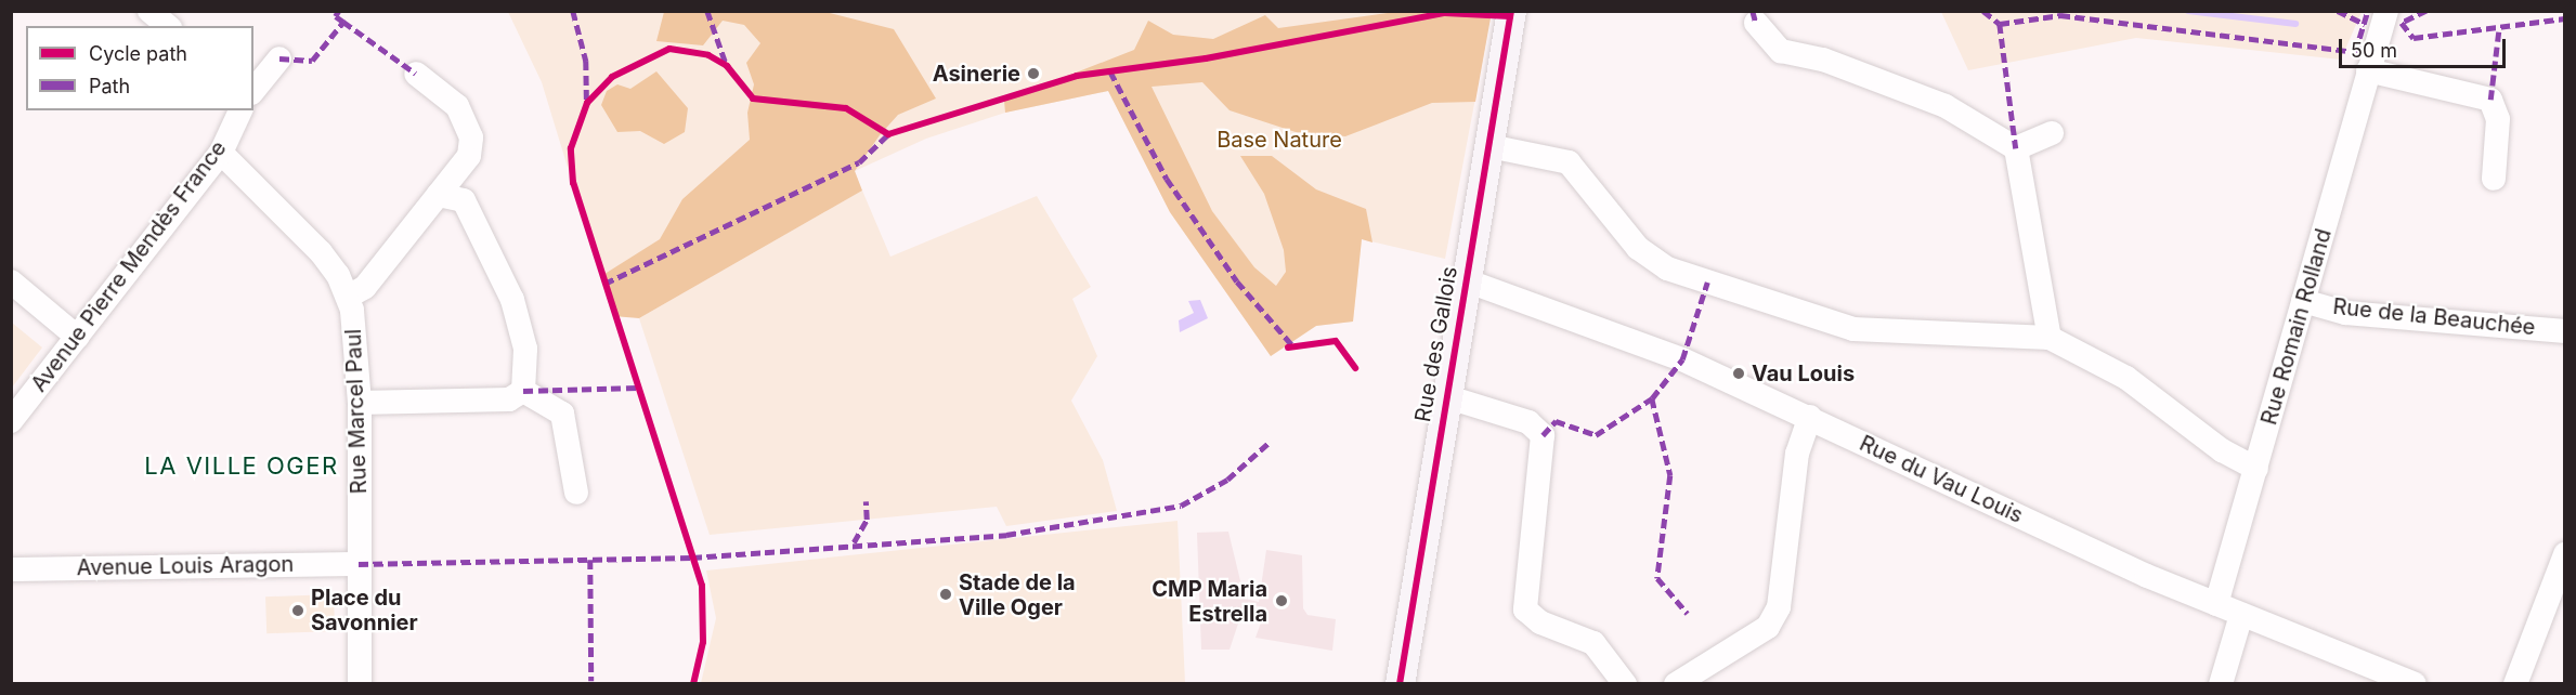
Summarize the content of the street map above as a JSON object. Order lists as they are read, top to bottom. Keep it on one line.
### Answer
{"streets":{"main road":["Rue des Gallois"],"street":["Avenue Pierre Mendès France","Rue de la Beauchée","Rue Romain Rolland","Rue Marcel Paul","Rue du Vau Louis","Avenue Louis Aragon"]},"crossings":[["Avenue Pierre Mendès France","Rue Marcel Paul"],["Rue de la Beauchée","Rue Romain Rolland"],["Rue Romain Rolland","Rue du Vau Louis"],["Rue des Gallois","Rue du Vau Louis"],["Rue Marcel Paul","Avenue Louis Aragon"]],"districts":["LA VILLE OGER"],"parks":["Base Nature"],"places":["Asinerie","Vau Louis","Stade de la Ville Oger","CMP Maria Estrella","Place du Savonnier"],"legend":["Cycle path","Path"],"scale_bar":"50 m"}
